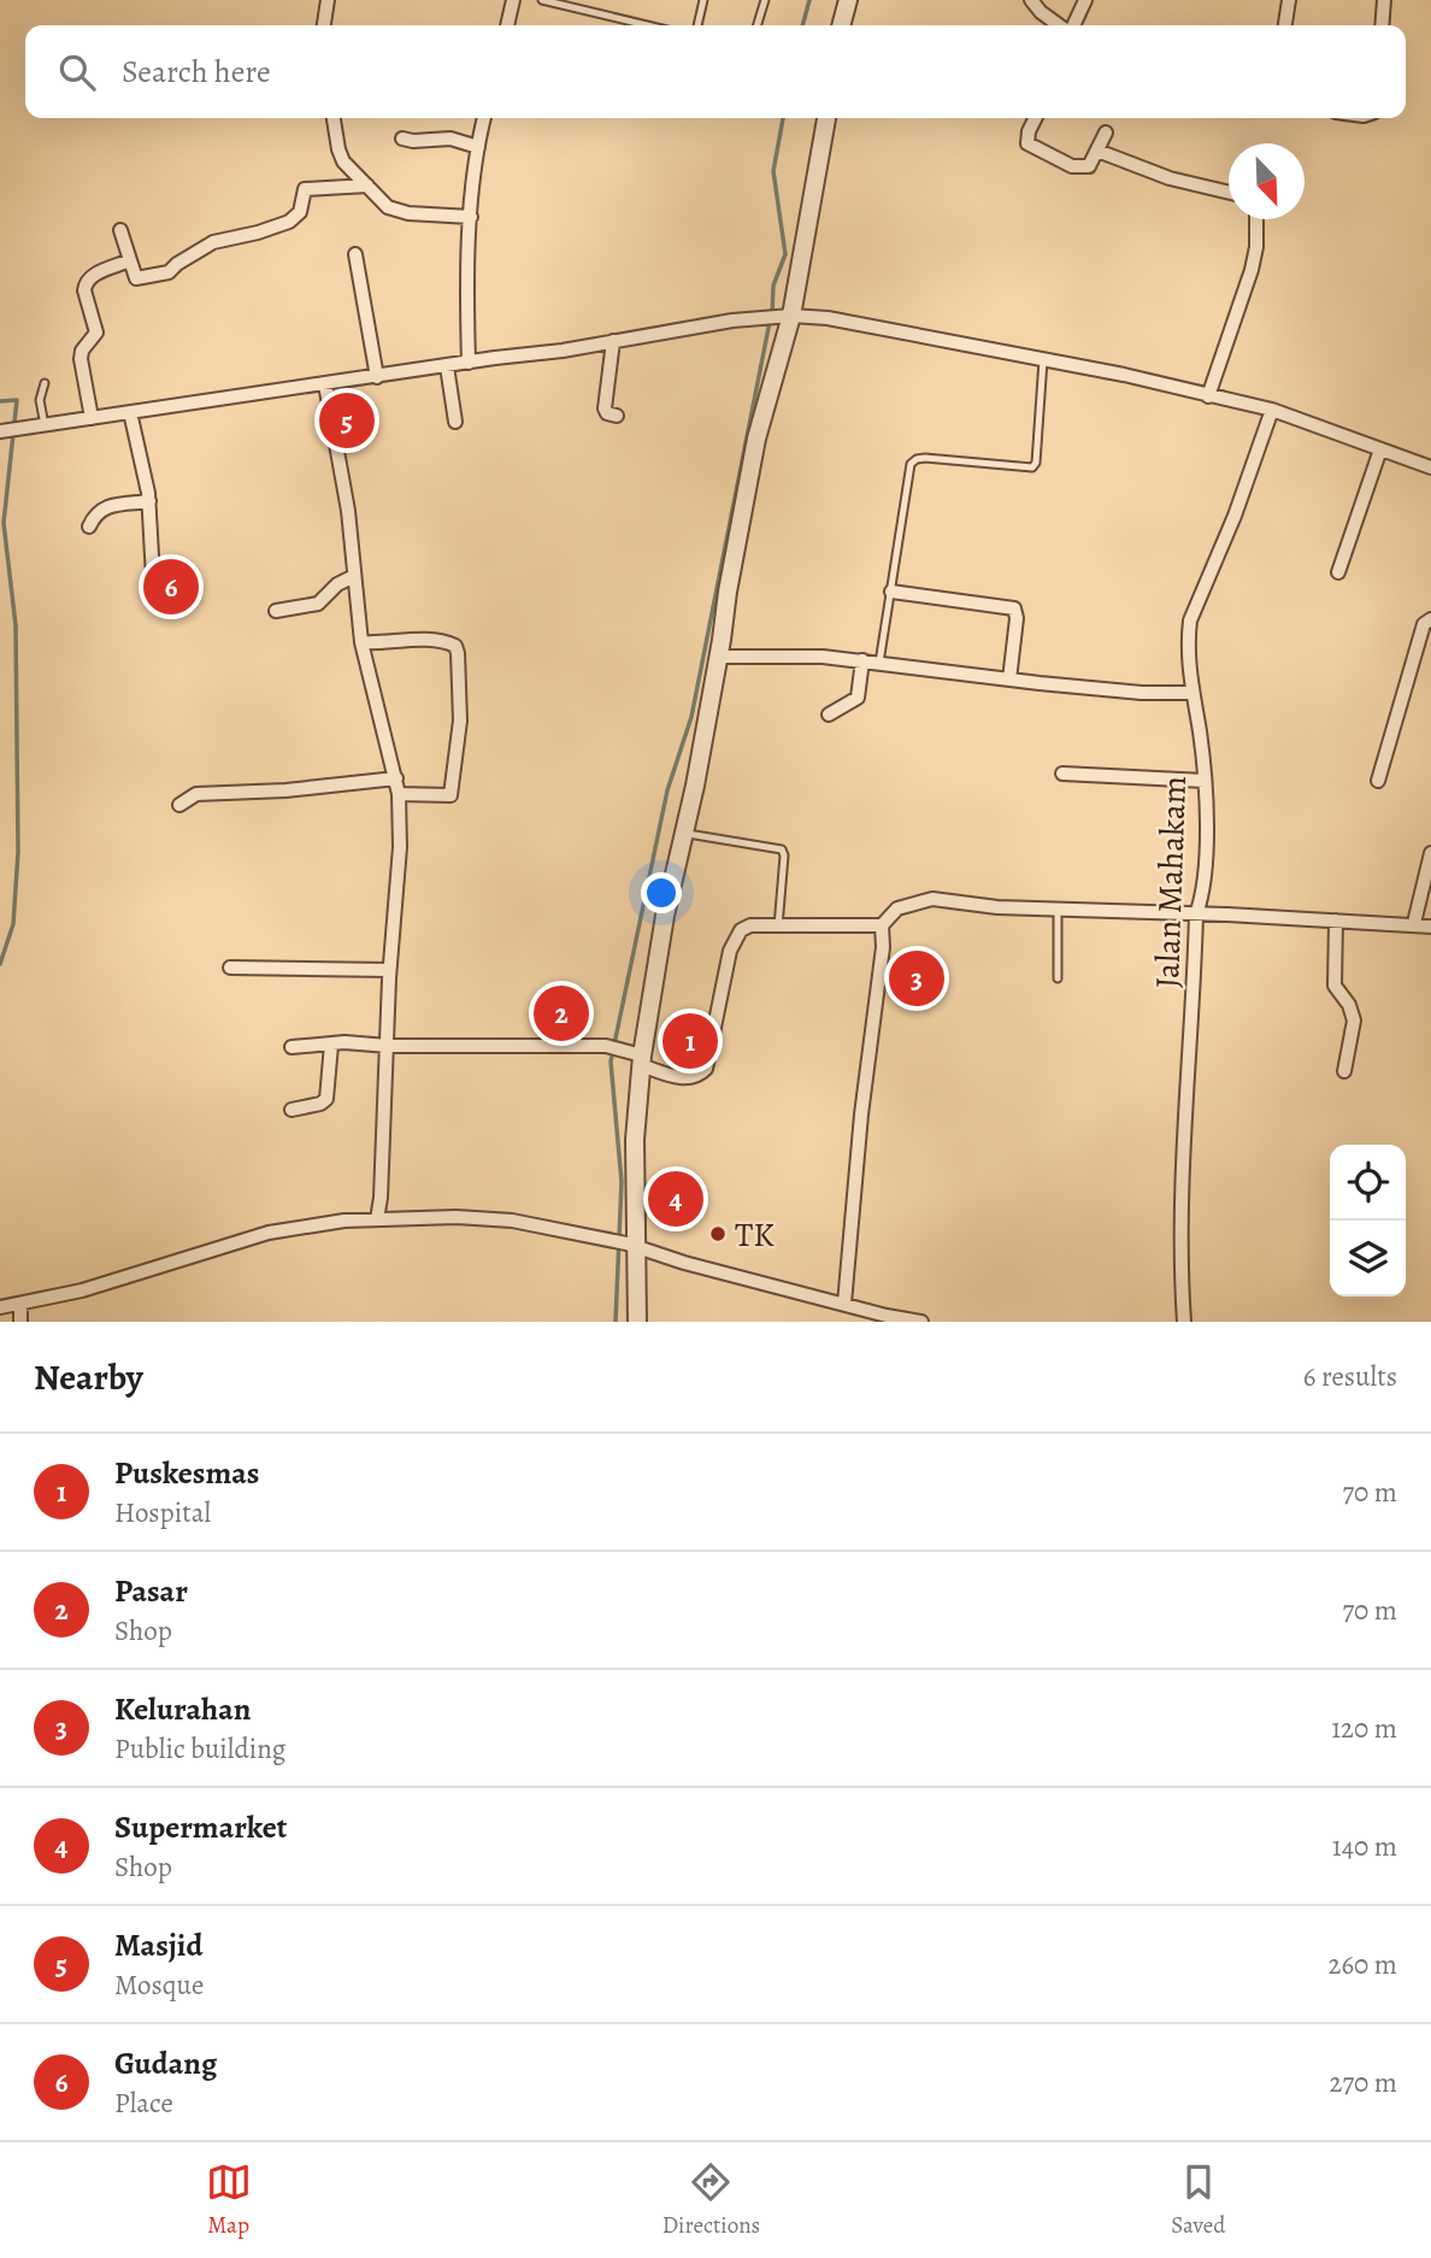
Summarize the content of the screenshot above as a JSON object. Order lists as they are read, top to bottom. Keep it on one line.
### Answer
{"streets":{"street":["Jalan Mahakam"]},"places":["TK"],"north":"bottom right","page":{"search":"Search here","pins":["5","6","3","2","1","4"],"heading":["Nearby","6 results"],"list":[{"mark":"1","name":"Puskesmas","note":"Hospital","value":"70 m"},{"mark":"2","name":"Pasar","note":"Shop","value":"70 m"},{"mark":"3","name":"Kelurahan","note":"Public building","value":"120 m"},{"mark":"4","name":"Supermarket","note":"Shop","value":"140 m"},{"mark":"5","name":"Masjid","note":"Mosque","value":"260 m"},{"mark":"6","name":"Gudang","note":"Place","value":"270 m"}],"nav":["Map","Directions","Saved"]}}
